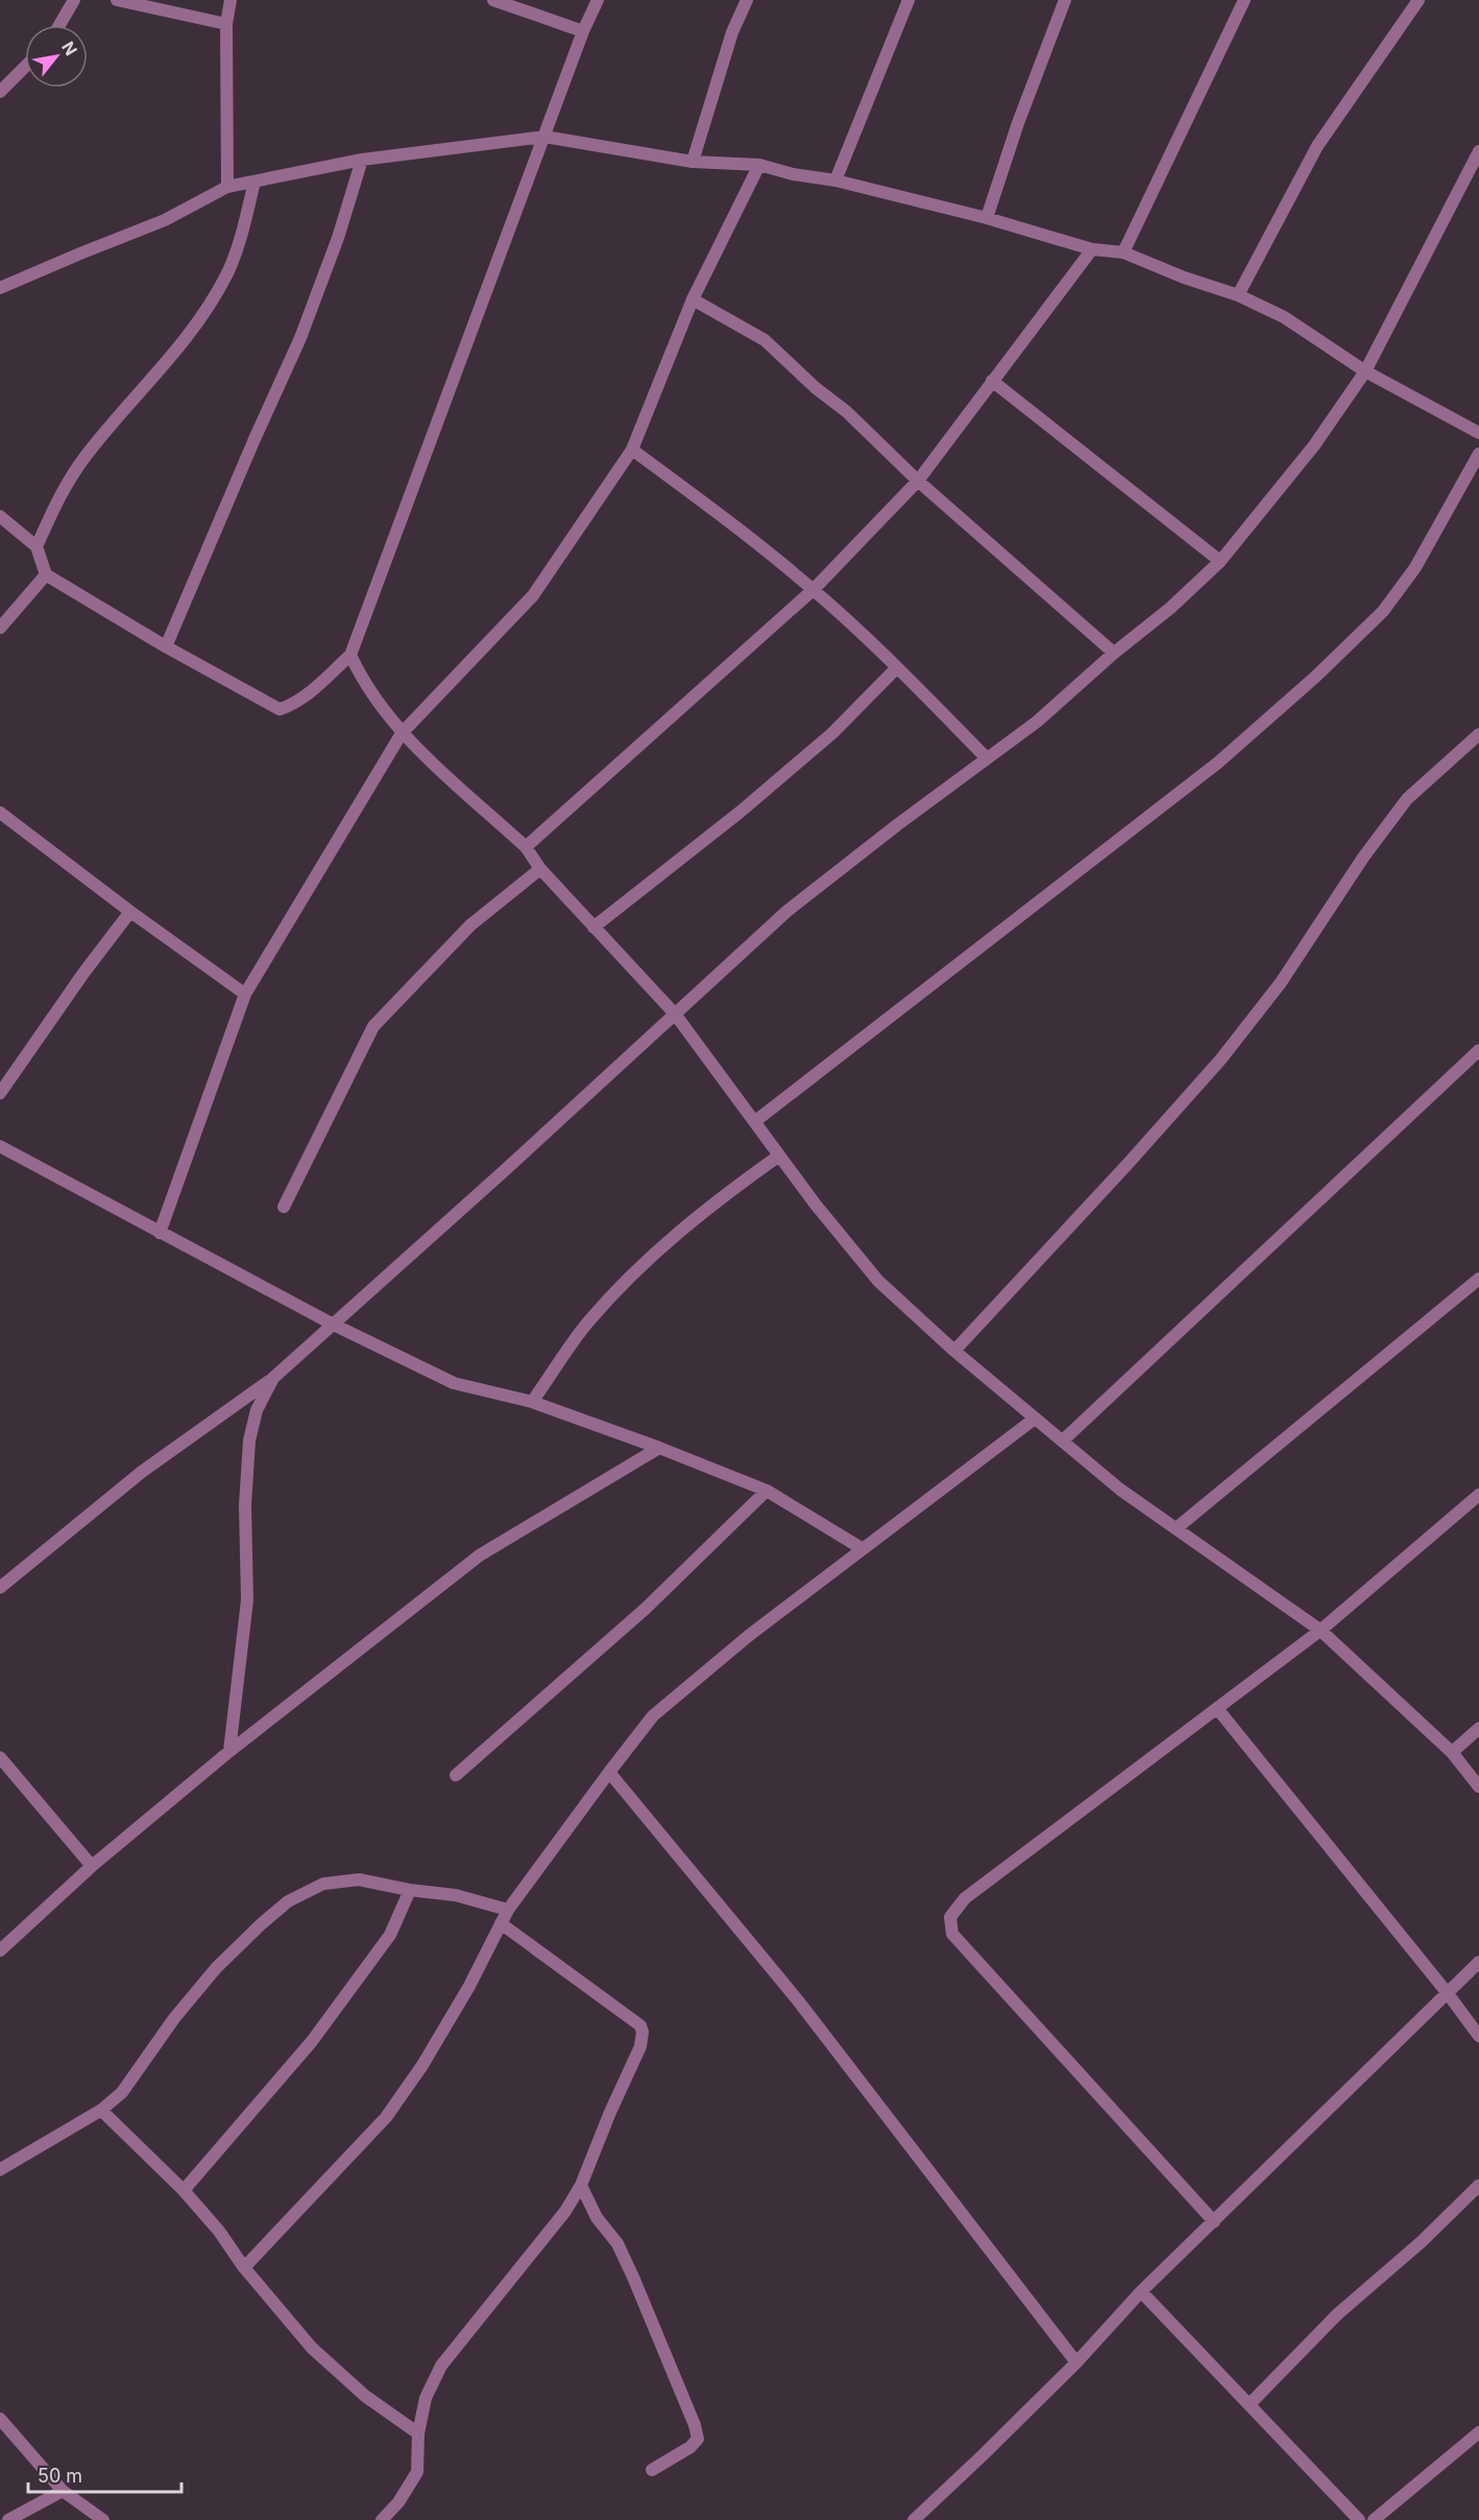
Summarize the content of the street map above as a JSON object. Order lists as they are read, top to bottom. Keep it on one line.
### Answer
{"scale_bar":"50 m","north":"top right"}
